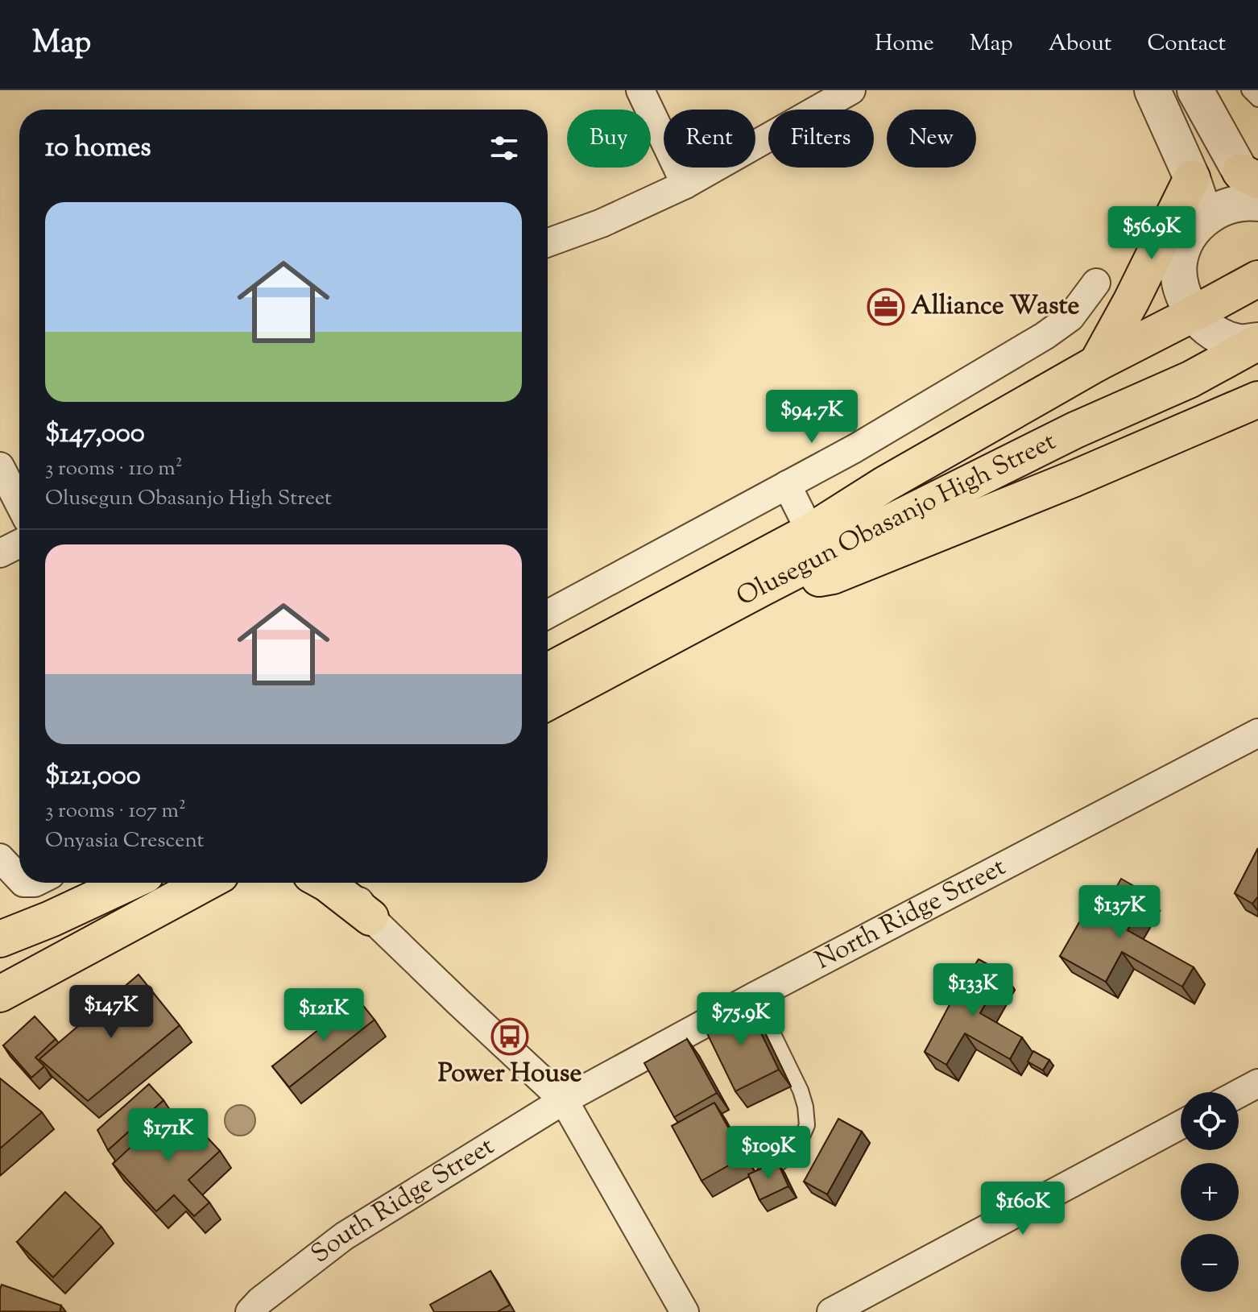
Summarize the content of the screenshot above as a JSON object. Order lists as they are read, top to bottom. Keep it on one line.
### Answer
{"streets":{"main road":["Olusegun Obasanjo High Street"],"street":["North Ridge Street","South Ridge Street"]},"crossings":[["North Ridge Street","South Ridge Street"]],"places":{"office":["Alliance Waste"],"bus stop":["Power House"]},"page":{"header":"Map","nav":["Home","Map","About","Contact"],"chip":["Buy","Rent","Filters","New"],"heading":"10 homes","list":[{"name":"$147,000","note":"3 rooms · 110 m² · Olusegun Obasanjo High Street"},{"name":"$121,000","note":"3 rooms · 107 m² · Onyasia Crescent"}],"price":["$56.9K","$94.7K","$137K","$133K","$147K","$121K","$75.9K","$171K","$109K","$160K"],"map_buttons":["+","−"]}}
